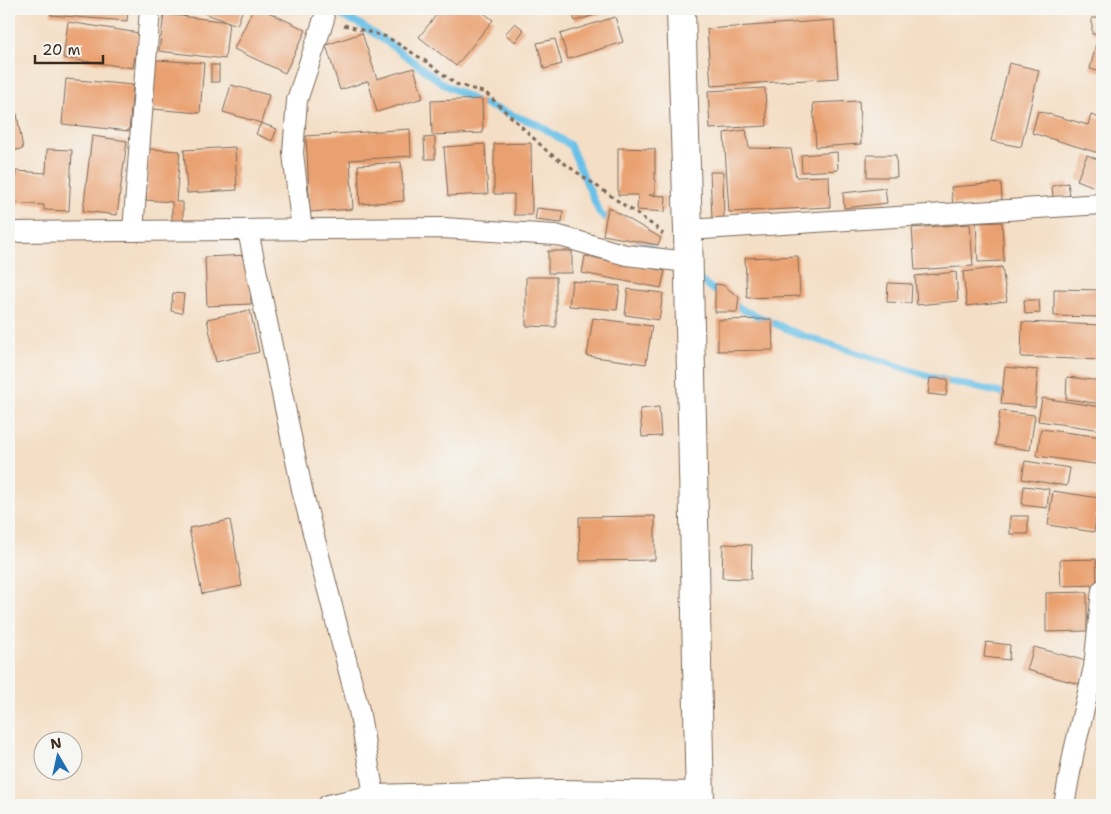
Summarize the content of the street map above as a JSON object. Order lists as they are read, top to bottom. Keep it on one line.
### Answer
{"scale_bar":"20 m","north":"top"}
